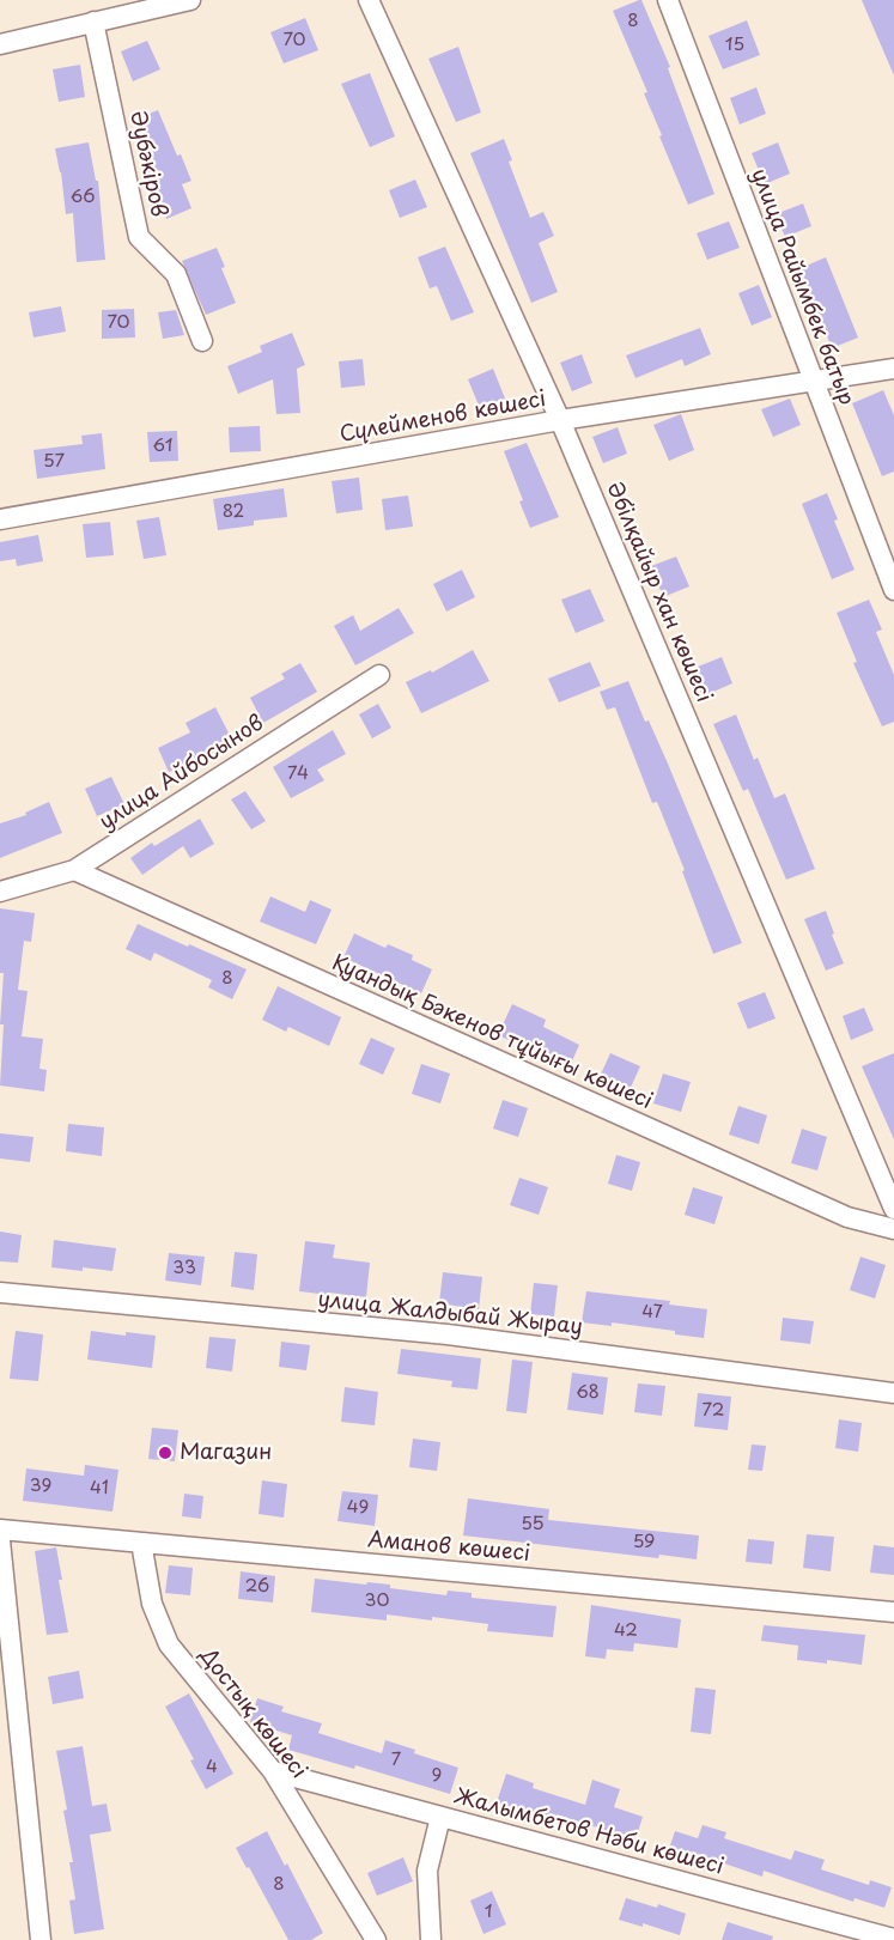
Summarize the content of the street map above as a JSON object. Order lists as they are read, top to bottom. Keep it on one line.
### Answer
{"streets":{"street":["Әубәкіров","улица Райымбек батыр","Сүлейменов көшесі","Әбілқайыр хан көшесі","улица Айбосынов","Қуандық Бәкенов тұйығы көшесі","улица Жалдыбай Жырау","Аманов көшесі","Достық көшесі","Жалымбетов Нәби көшесі"]},"crossings":[["улица Райымбек батыр","Сүлейменов көшесі"],["Сүлейменов көшесі","Әбілқайыр хан көшесі"],["улица Айбосынов","Қуандық Бәкенов тұйығы көшесі"],["Аманов көшесі","Достық көшесі"],["Достық көшесі","Жалымбетов Нәби көшесі"]],"places":["Магазин"],"house_numbers":["8","70","15","66","70","61","57","82","74","8","33","47","68","72","39","41","49","55","59","26","30","42","7","4","9","8","1"]}
